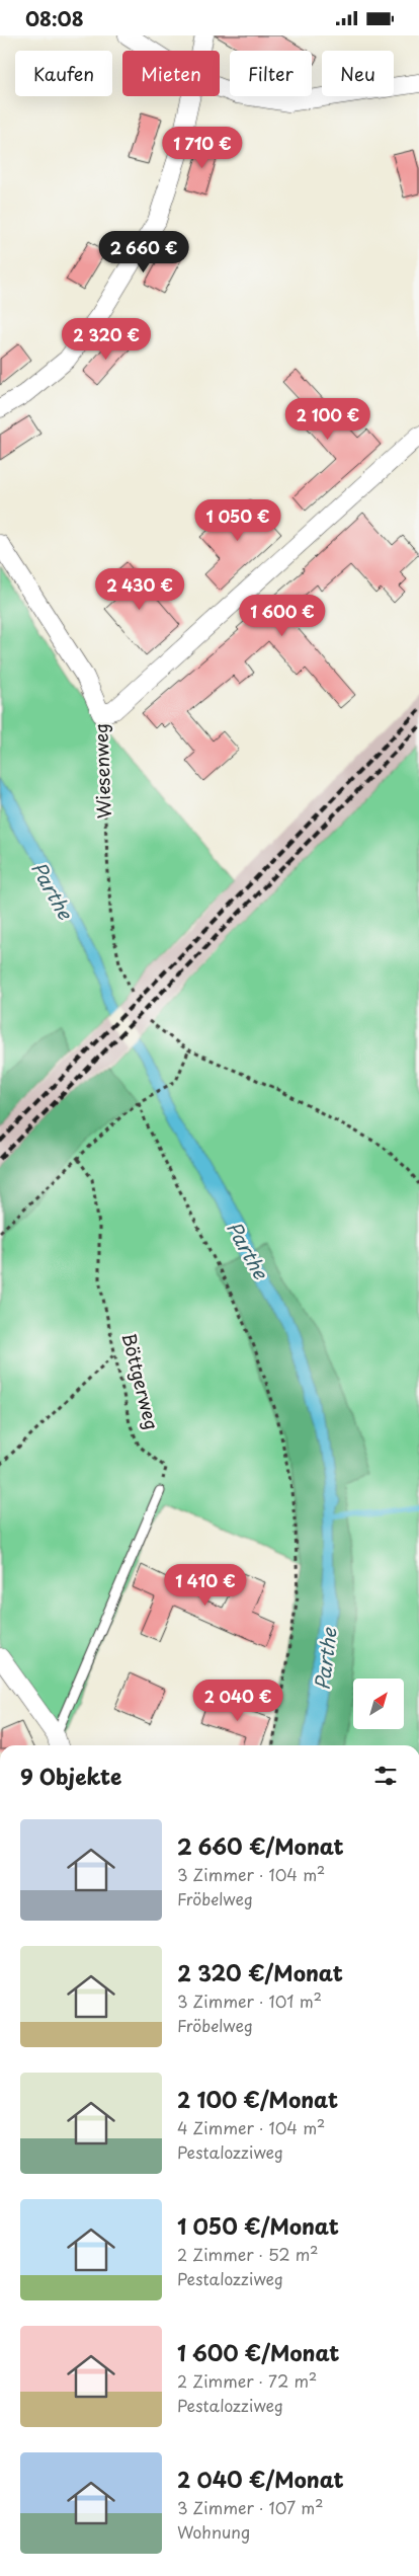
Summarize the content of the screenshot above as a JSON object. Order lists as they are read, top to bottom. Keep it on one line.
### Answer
{"streets":{"street":["Wiesenweg"],"path":["Böttgerweg"]},"water":["Parthe"],"north":"top right","page":{"status":"08:08","chip":["Kaufen","Mieten","Filter","Neu"],"price":["1 710 €","2 660 €","2 320 €","2 100 €","1 050 €","2 430 €","1 600 €","1 410 €","2 040 €"],"heading":"9 Objekte","list":[{"name":"2 660 €/Monat","note":"3 Zimmer · 104 m² · Fröbelweg"},{"name":"2 320 €/Monat","note":"3 Zimmer · 101 m² · Fröbelweg"},{"name":"2 100 €/Monat","note":"4 Zimmer · 104 m² · Pestalozziweg"},{"name":"1 050 €/Monat","note":"2 Zimmer · 52 m² · Pestalozziweg"},{"name":"1 600 €/Monat","note":"2 Zimmer · 72 m² · Pestalozziweg"},{"name":"2 040 €/Monat","note":"3 Zimmer · 107 m² · Wohnung"}]}}
